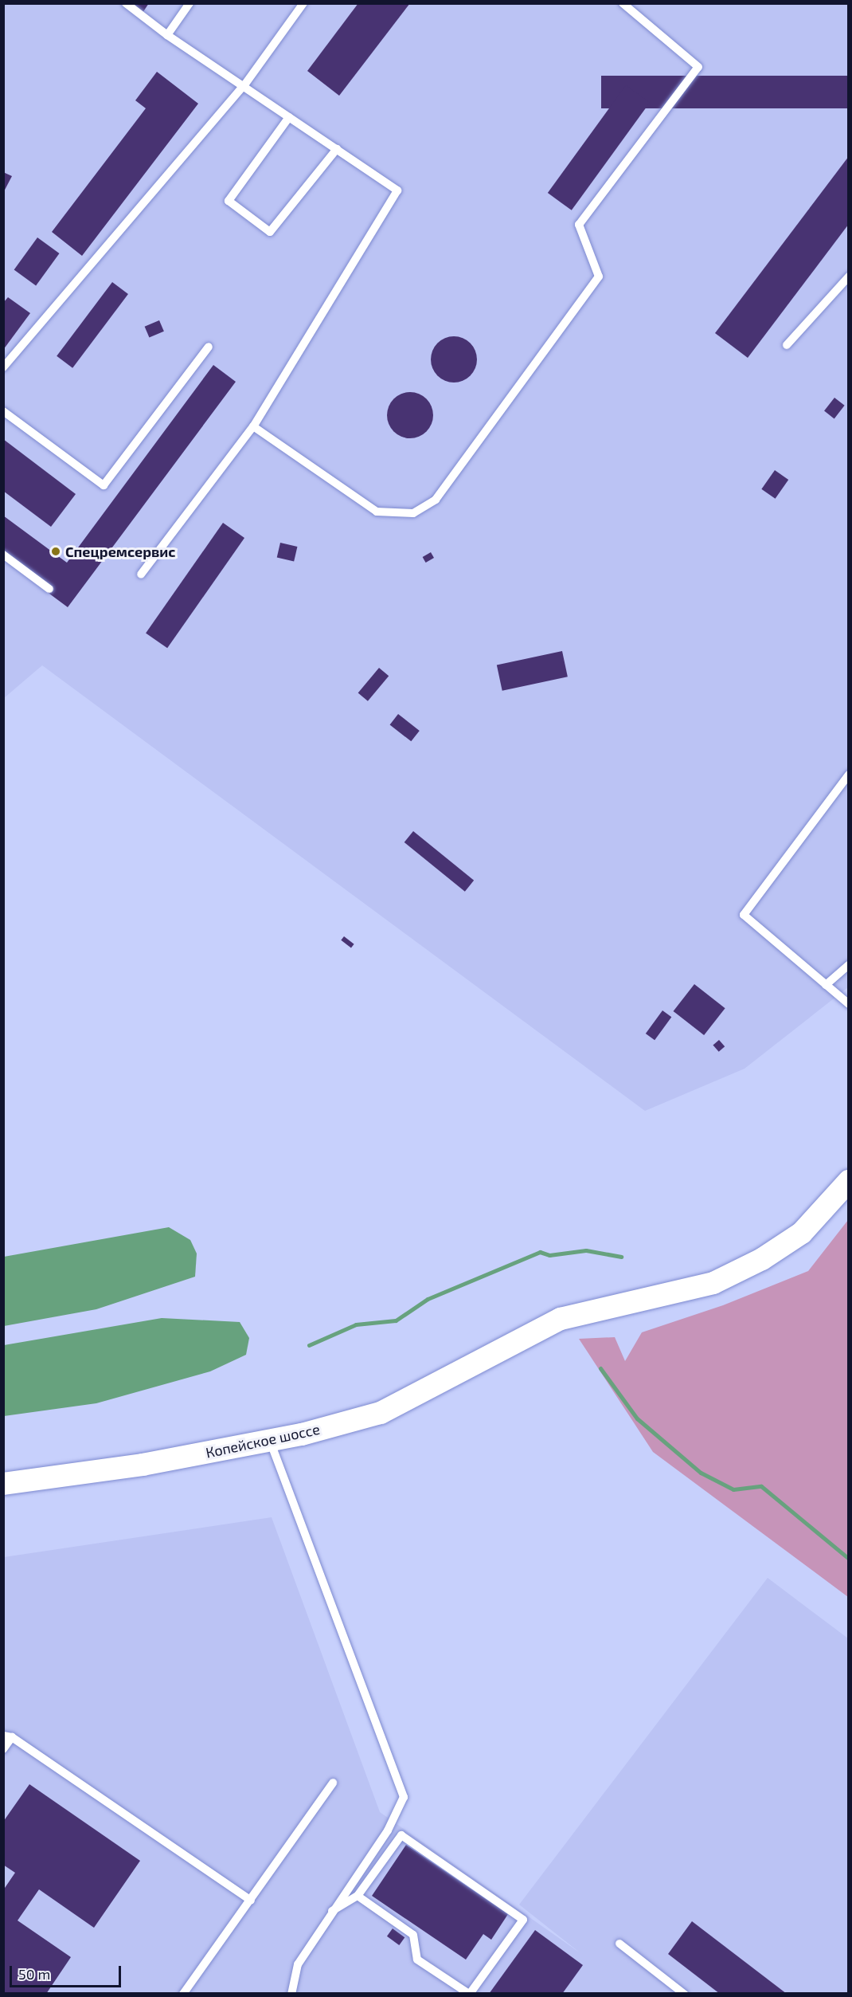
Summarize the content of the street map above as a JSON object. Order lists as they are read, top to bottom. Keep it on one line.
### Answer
{"streets":{"street":["Копейское шоссе"]},"places":["Спецремсервис"],"scale_bar":"50 m"}
